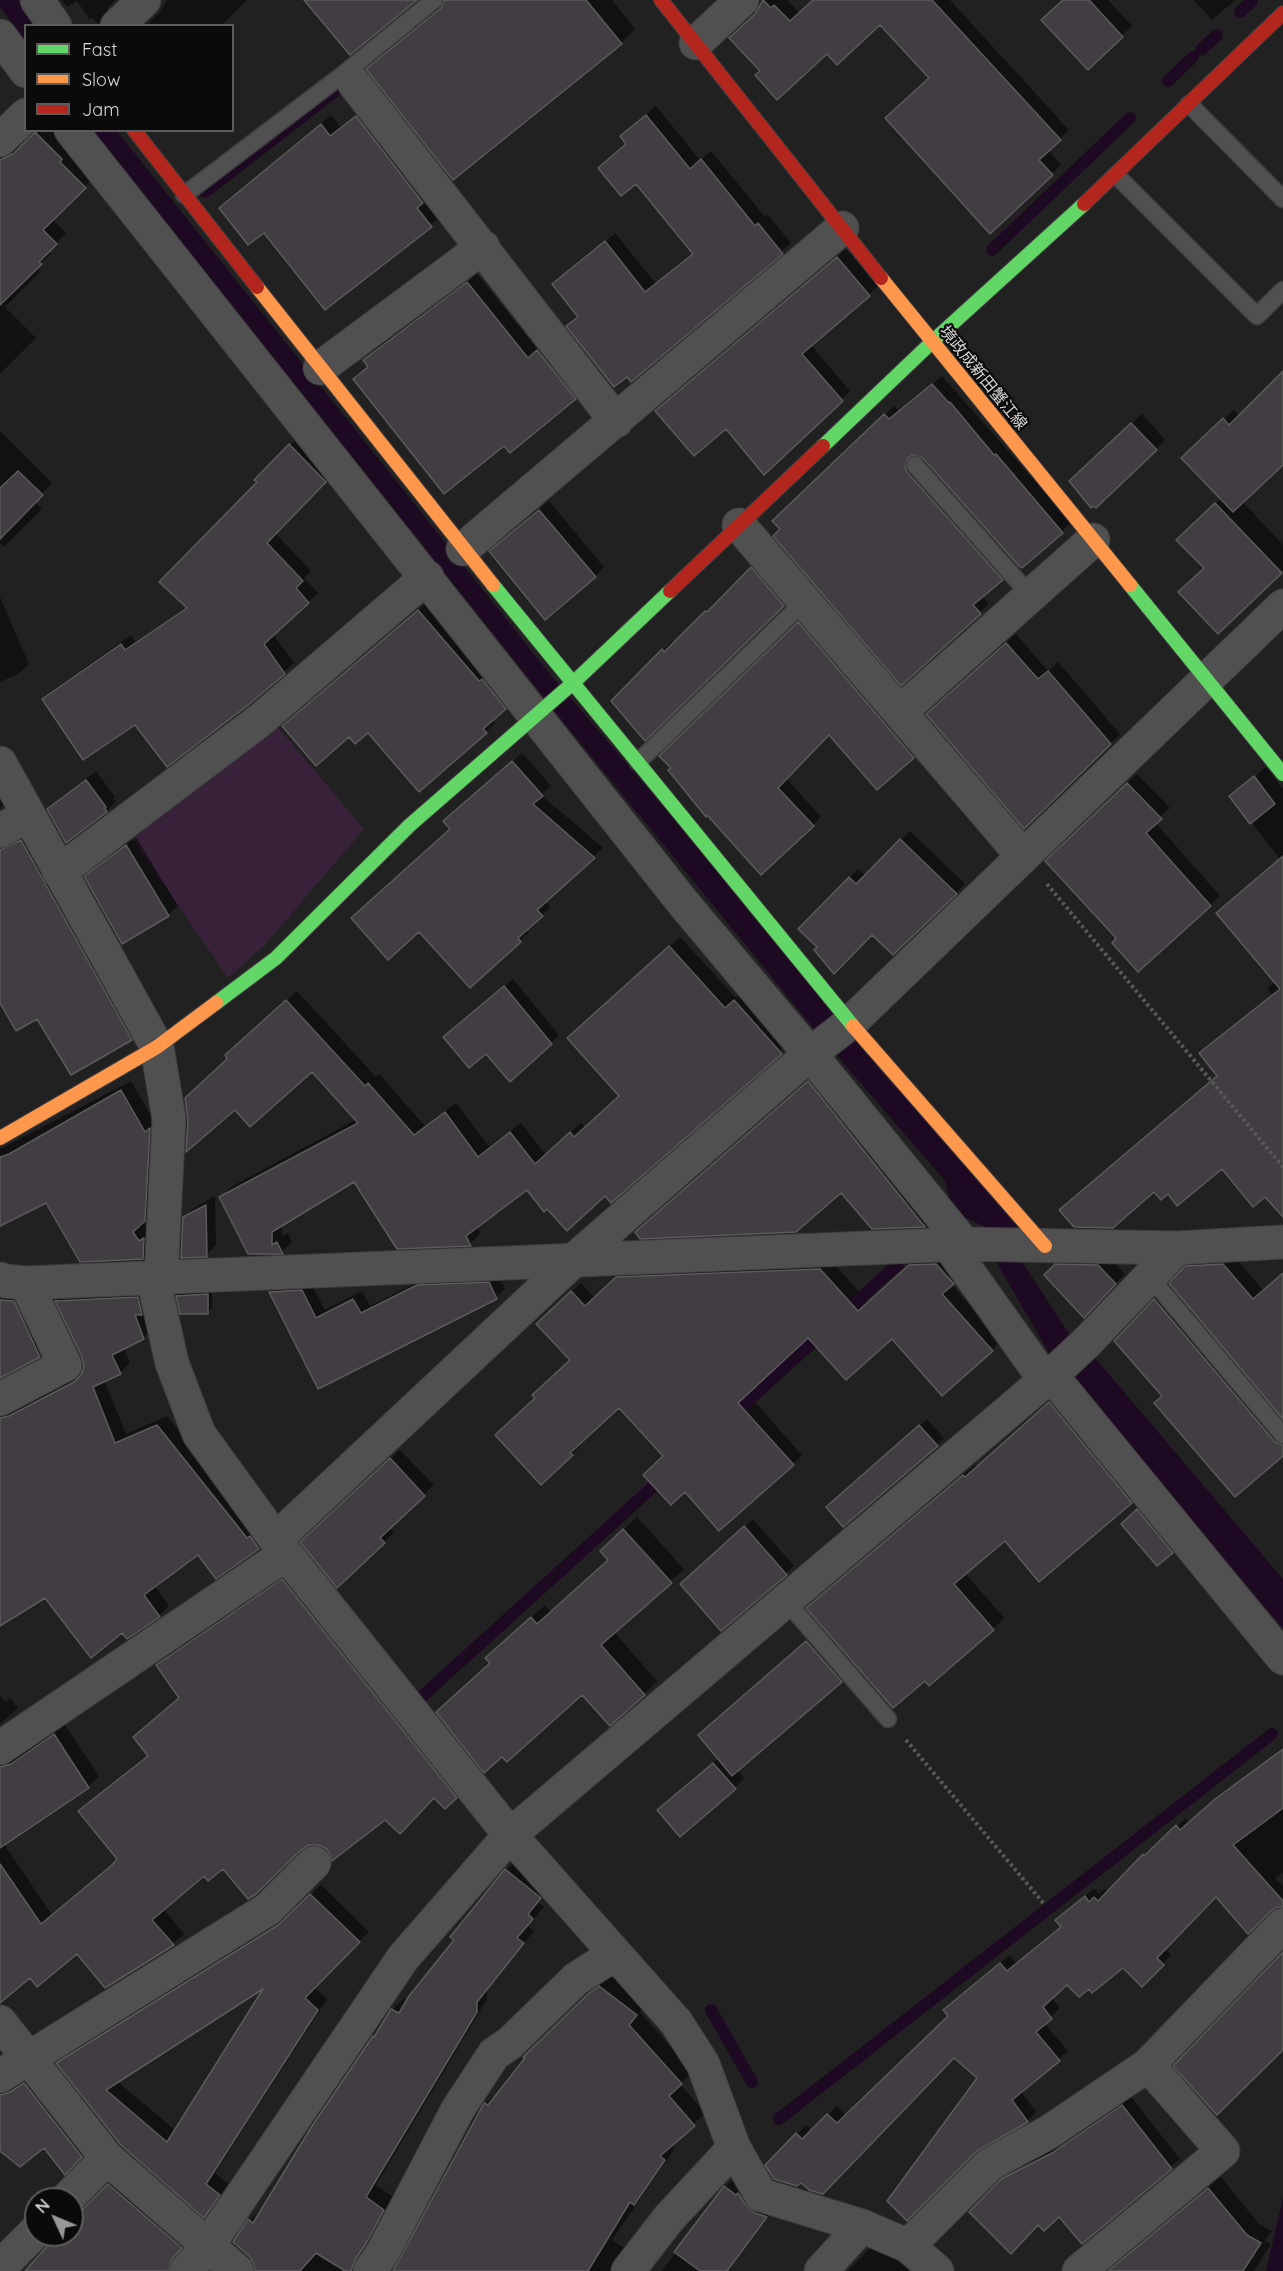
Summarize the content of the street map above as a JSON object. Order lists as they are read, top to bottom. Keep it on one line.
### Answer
{"streets":{"street":["境政成新田蟹江線"]},"legend":["Fast","Slow","Jam"],"north":"top left"}
